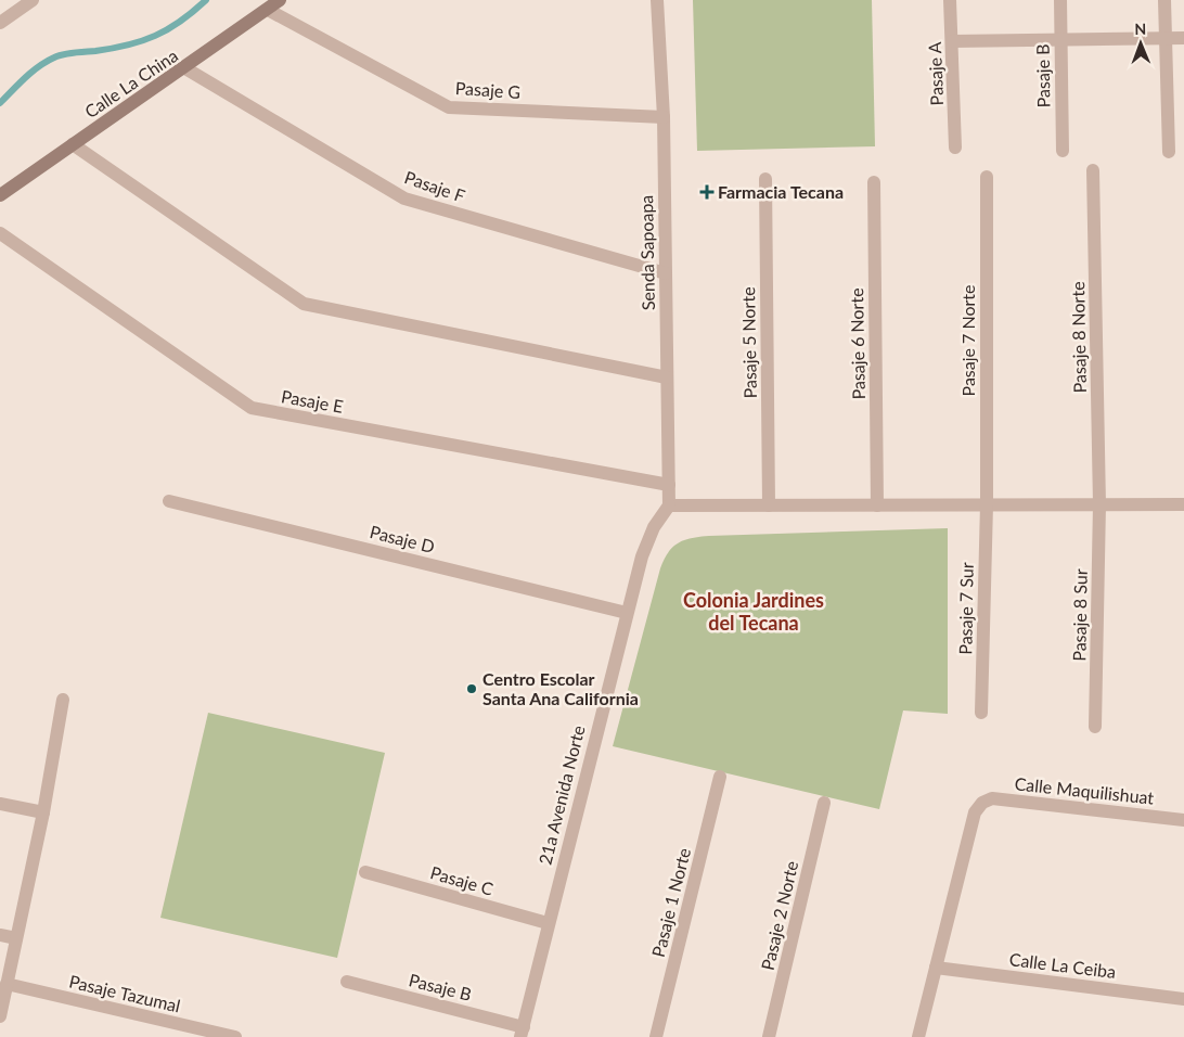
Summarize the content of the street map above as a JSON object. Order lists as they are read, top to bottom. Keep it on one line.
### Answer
{"streets":{"main road":["Calle La China"],"street":["Pasaje A","Pasaje B","Pasaje G","Pasaje F","Senda Sapoapa","Pasaje 8 Norte","Pasaje 7 Norte","Pasaje 5 Norte","Pasaje 6 Norte","Pasaje E","Pasaje D","Pasaje 7 Sur","Pasaje 8 Sur","Calle Maquilishuat","21a Avenida Norte","Pasaje C","Pasaje 1 Norte","Pasaje 2 Norte","Calle La Ceiba","Pasaje Tazumal"]},"crossings":[["Pasaje B","21a Avenida Norte"],["Calle La China","Pasaje G"],["Calle La China","Pasaje F"],["Pasaje G","Senda Sapoapa"],["Pasaje F","Senda Sapoapa"],["Senda Sapoapa","Pasaje E"],["Senda Sapoapa","21a Avenida Norte"],["Pasaje 8 Norte","Pasaje 8 Sur"],["Pasaje 7 Norte","Pasaje 7 Sur"],["Pasaje D","21a Avenida Norte"],["Calle Maquilishuat","Calle La Ceiba"],["21a Avenida Norte","Pasaje C"]],"districts":["Colonia Jardines del Tecana"],"places":{"health":["Farmacia Tecana"],"other":["Centro Escolar Santa Ana California"]},"north":"top"}
